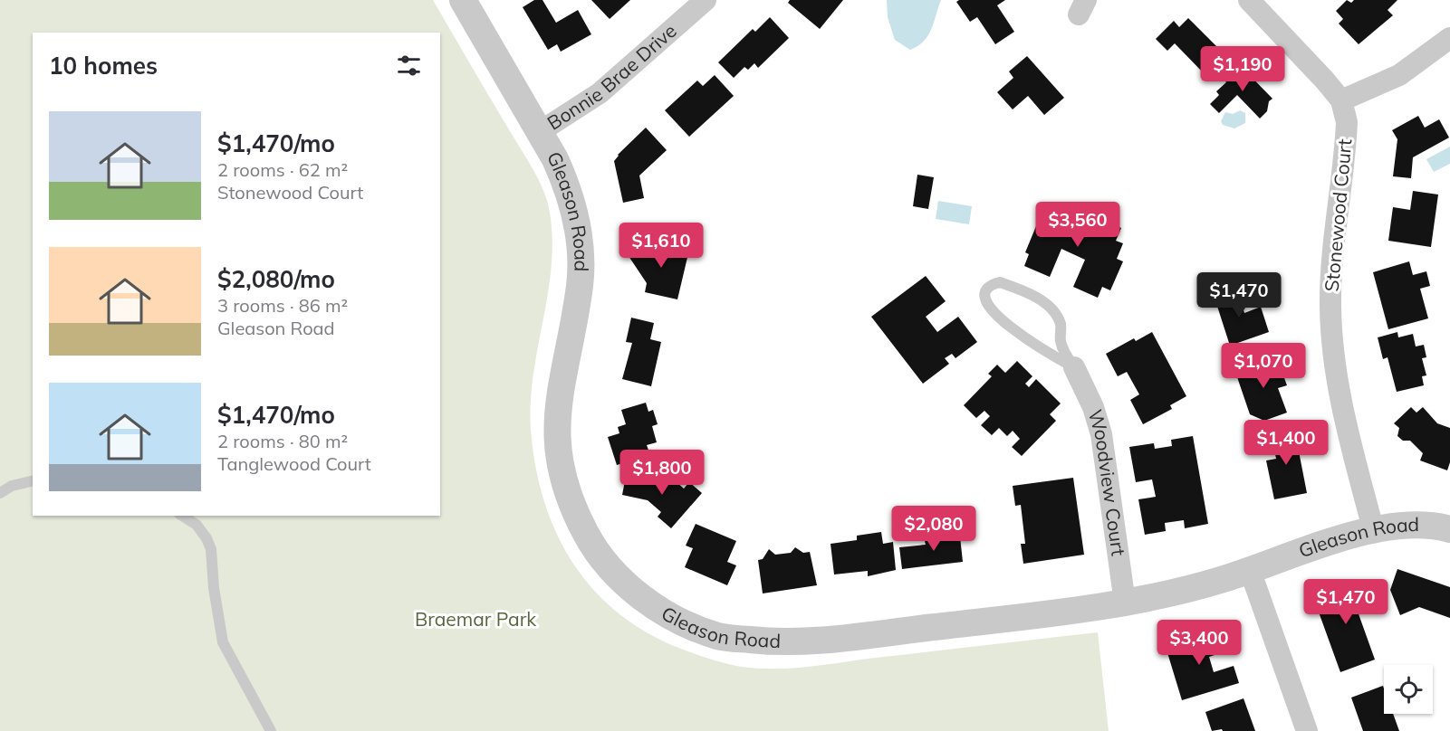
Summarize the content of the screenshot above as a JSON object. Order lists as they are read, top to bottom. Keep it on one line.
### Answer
{"streets":{"street":["Bonnie Brae Drive","Gleason Road","Stonewood Court","Woodview Court"]},"crossings":[["Bonnie Brae Drive","Gleason Road"],["Gleason Road","Stonewood Court"],["Gleason Road","Woodview Court"]],"parks":["Braemar Park"],"page":{"heading":"10 homes","price":["$1,190","$3,560","$1,610","$1,470","$1,070","$1,400","$1,800","$2,080","$1,470","$3,400"],"list":[{"name":"$1,470/mo","note":"2 rooms · 62 m² · Stonewood Court"},{"name":"$2,080/mo","note":"3 rooms · 86 m² · Gleason Road"},{"name":"$1,470/mo","note":"2 rooms · 80 m² · Tanglewood Court"}]}}
